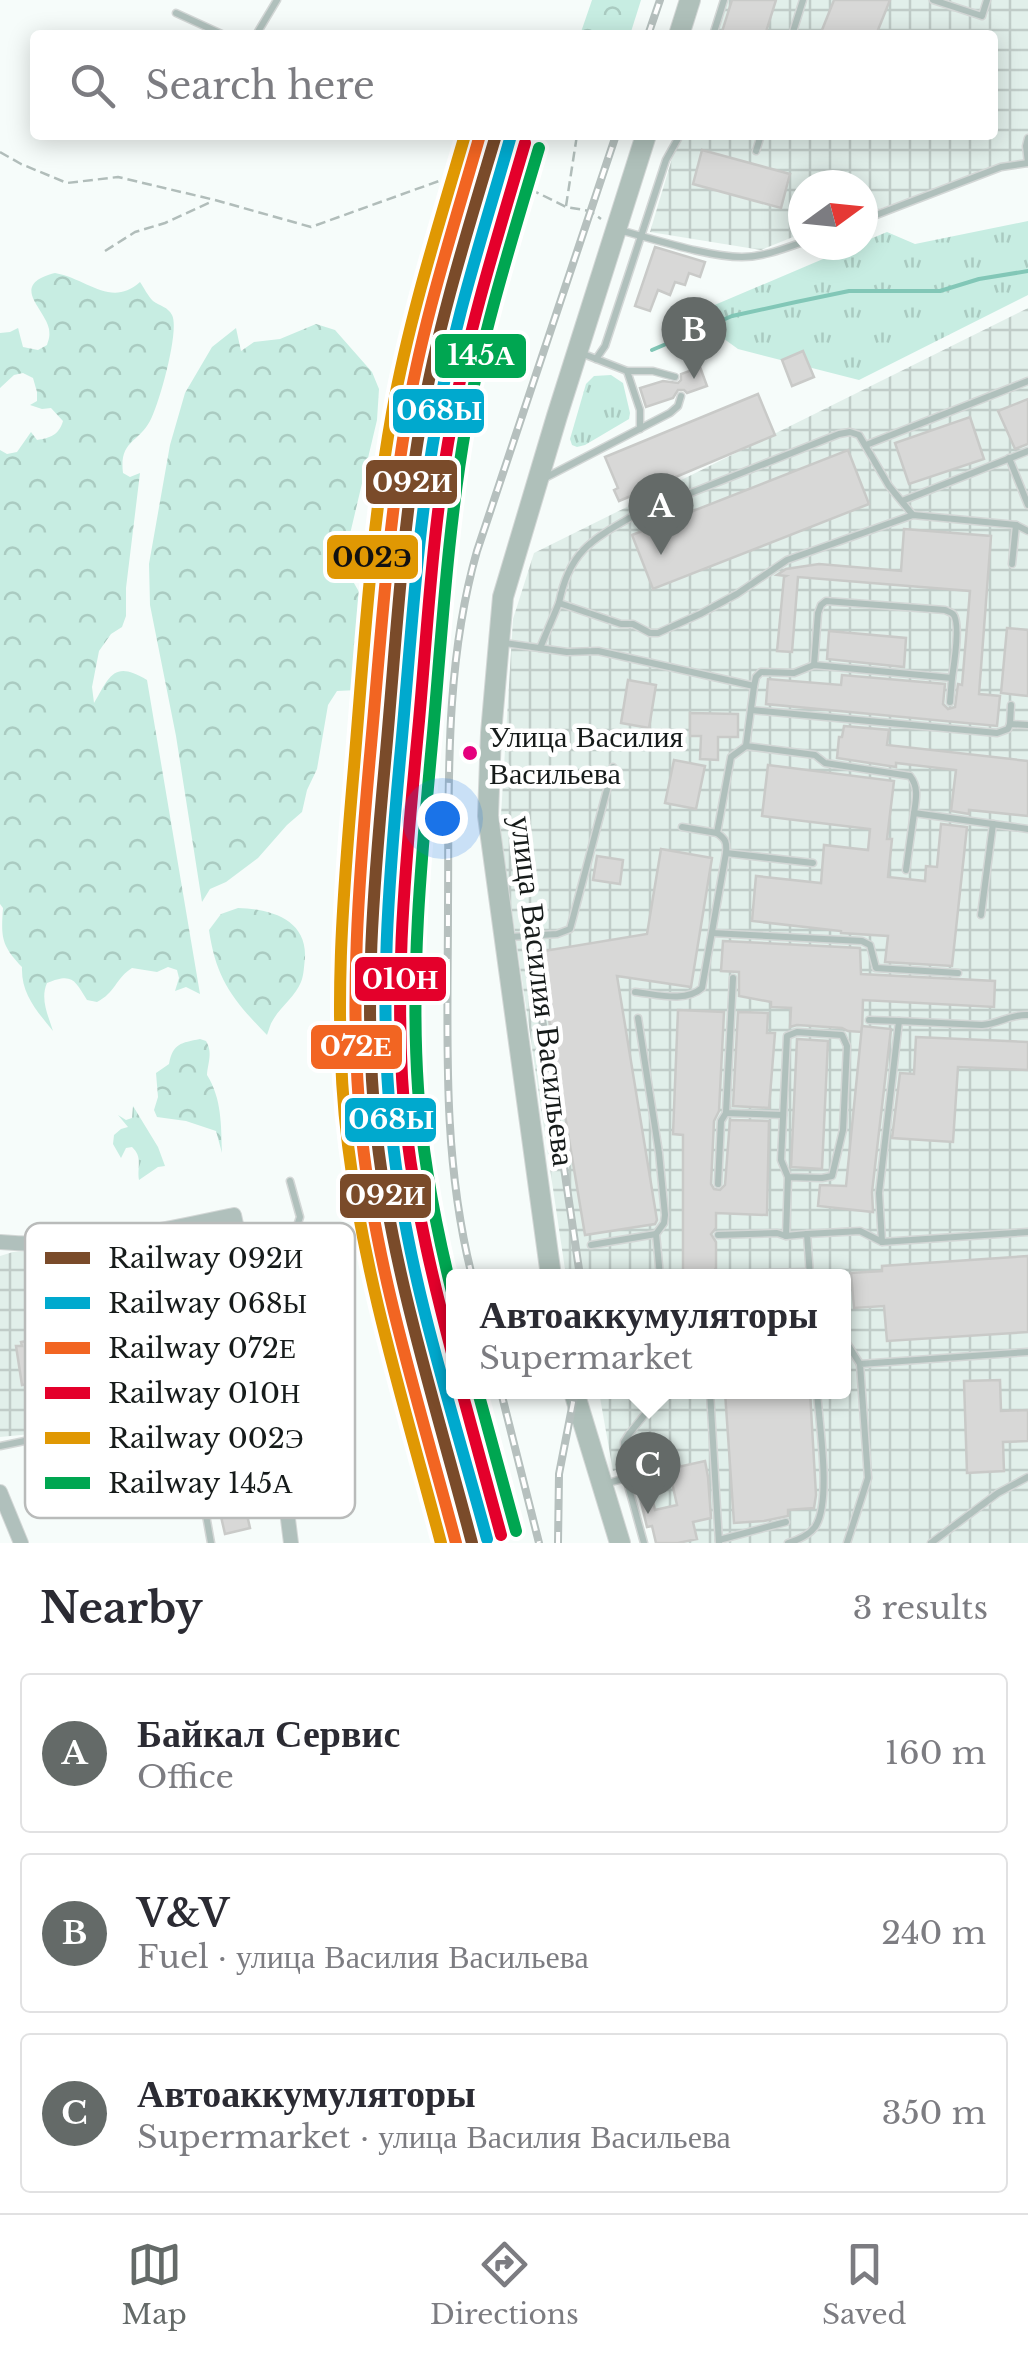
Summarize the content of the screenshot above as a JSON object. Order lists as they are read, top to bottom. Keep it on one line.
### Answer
{"streets":{"main road":["улица Василия Васильева"]},"places":["Улица Василия Васильева"],"lines":["rail line 092И","rail line 068Ы","rail line 072Е","rail line 002Э","rail line 010Н","rail line 145А"],"legend":["Railway 092И","Railway 068Ы","Railway 072Е","Railway 010Н","Railway 002Э","Railway 145А"],"north":"right","page":{"search":"Search here","pins":["B","A","C"],"popup":["Автоаккумуляторы","Supermarket"],"heading":["Nearby","3 results"],"list":[{"mark":"A","name":"Байкал Сервис","note":"Office","value":"160 m"},{"mark":"B","name":"V&V","note":"Fuel · улица Василия Васильева","value":"240 m"},{"mark":"C","name":"Автоаккумуляторы","note":"Supermarket · улица Василия Васильева","value":"350 m"}],"nav":["Map","Directions","Saved"]}}
